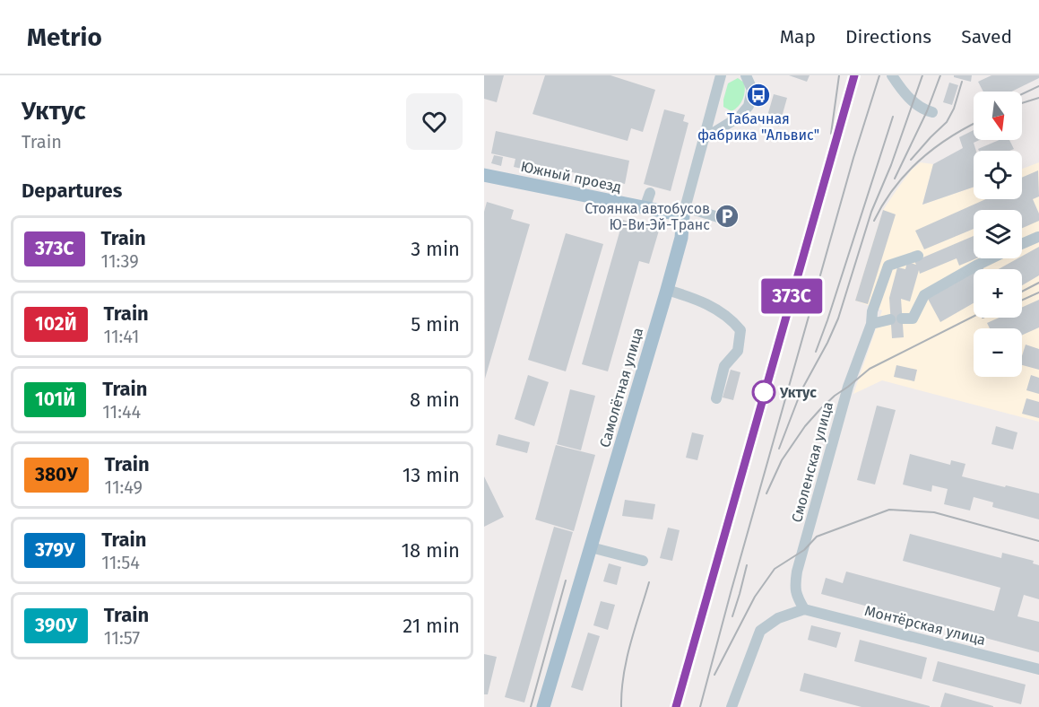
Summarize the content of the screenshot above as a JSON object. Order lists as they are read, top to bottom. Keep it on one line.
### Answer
{"streets":{"main road":["Южный проезд","Самолётная улица"],"street":["Смоленская улица","Монтёрская улица"]},"crossings":[["Южный проезд","Самолётная улица"],["Смоленская улица","Монтёрская улица"]],"places":{"bus stop":["Табачная фабрика \"Альвис\""],"parking":["Стоянка автобусов Ю-Ви-Эй-Транс"],"other":["Уктус"]},"north":"bottom","page":{"header":"Metrio","nav":["Map","Directions","Saved"],"heading":[["Уктус","Train"],"Departures"],"on_map":"373C","map_buttons":["+","−"],"list":[{"mark":"373C","name":"Train","note":"11:39","value":"3 min"},{"mark":"102Й","name":"Train","note":"11:41","value":"5 min"},{"mark":"101Й","name":"Train","note":"11:44","value":"8 min"},{"mark":"380У","name":"Train","note":"11:49","value":"13 min"},{"mark":"379У","name":"Train","note":"11:54","value":"18 min"},{"mark":"390У","name":"Train","note":"11:57","value":"21 min"}]}}
